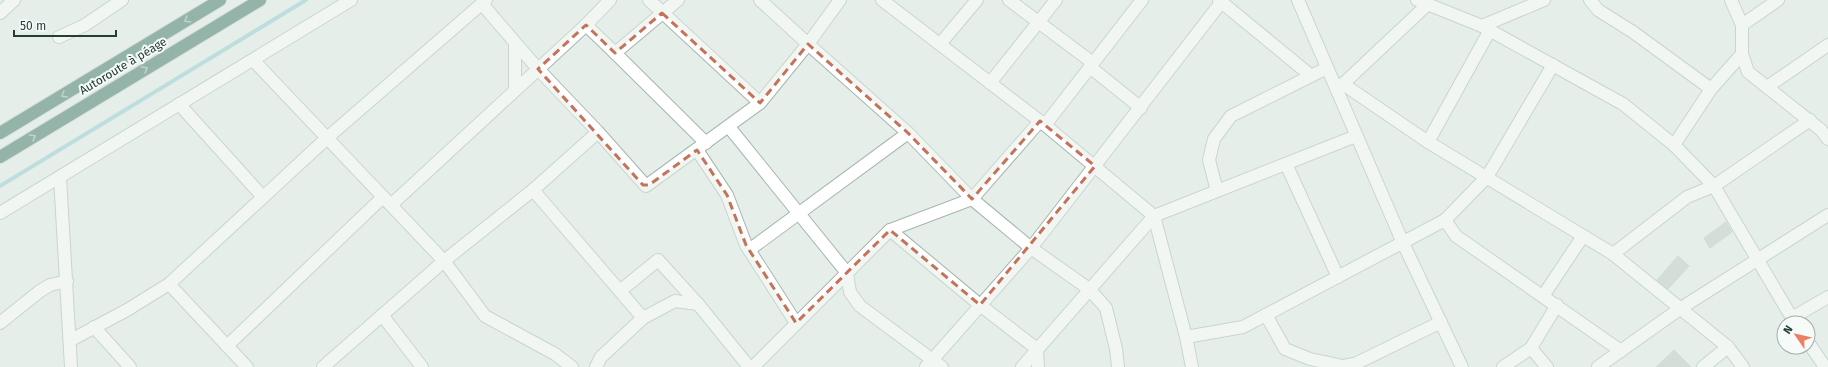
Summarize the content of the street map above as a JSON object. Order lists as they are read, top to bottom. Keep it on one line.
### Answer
{"streets":{"highway":["Autoroute à péage"]},"scale_bar":"50 m","north":"top left"}
